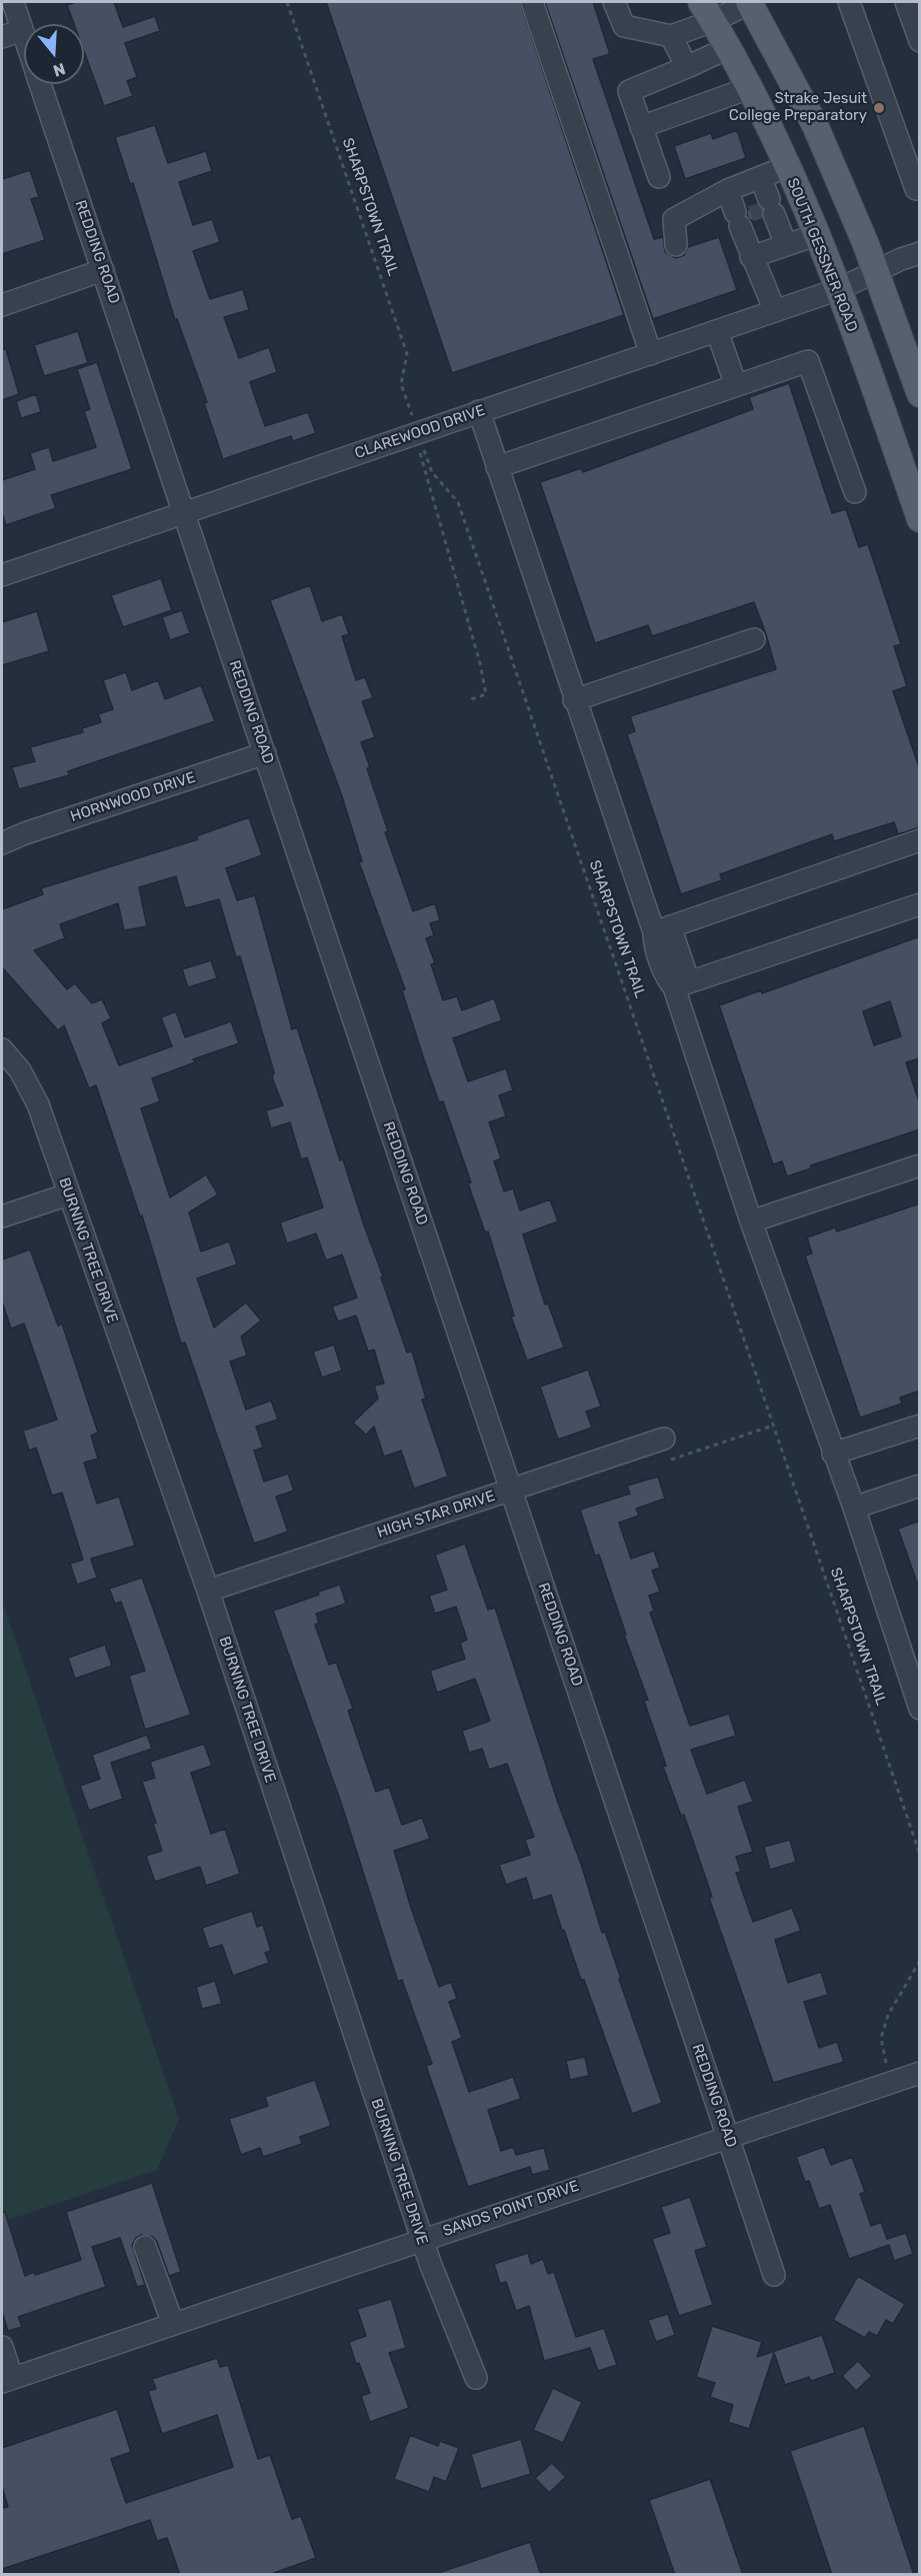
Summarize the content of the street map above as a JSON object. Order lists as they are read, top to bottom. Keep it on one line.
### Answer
{"streets":{"main road":["SOUTH GESSNER ROAD"],"street":["REDDING ROAD","CLAREWOOD DRIVE","HORNWOOD DRIVE","BURNING TREE DRIVE","HIGH STAR DRIVE","SANDS POINT DRIVE"],"path":["SHARPSTOWN TRAIL"]},"crossings":[["SHARPSTOWN TRAIL","CLAREWOOD DRIVE"],["REDDING ROAD","CLAREWOOD DRIVE"],["REDDING ROAD","HORNWOOD DRIVE"],["REDDING ROAD","HIGH STAR DRIVE"],["REDDING ROAD","SANDS POINT DRIVE"],["SOUTH GESSNER ROAD","CLAREWOOD DRIVE"],["BURNING TREE DRIVE","HIGH STAR DRIVE"],["BURNING TREE DRIVE","SANDS POINT DRIVE"]],"places":["Strake Jesuit College Preparatory"],"north":"bottom"}
